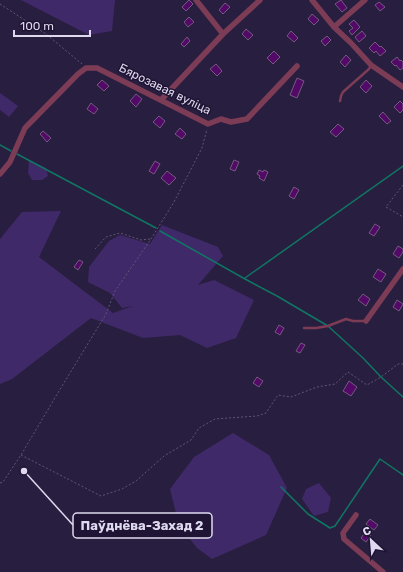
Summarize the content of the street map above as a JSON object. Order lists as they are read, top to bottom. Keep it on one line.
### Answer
{"streets":{"street":["Бярозавая вуліца"]},"places":["Паўднёва-Захад 2"],"scale_bar":"100 m","north":"top left"}
